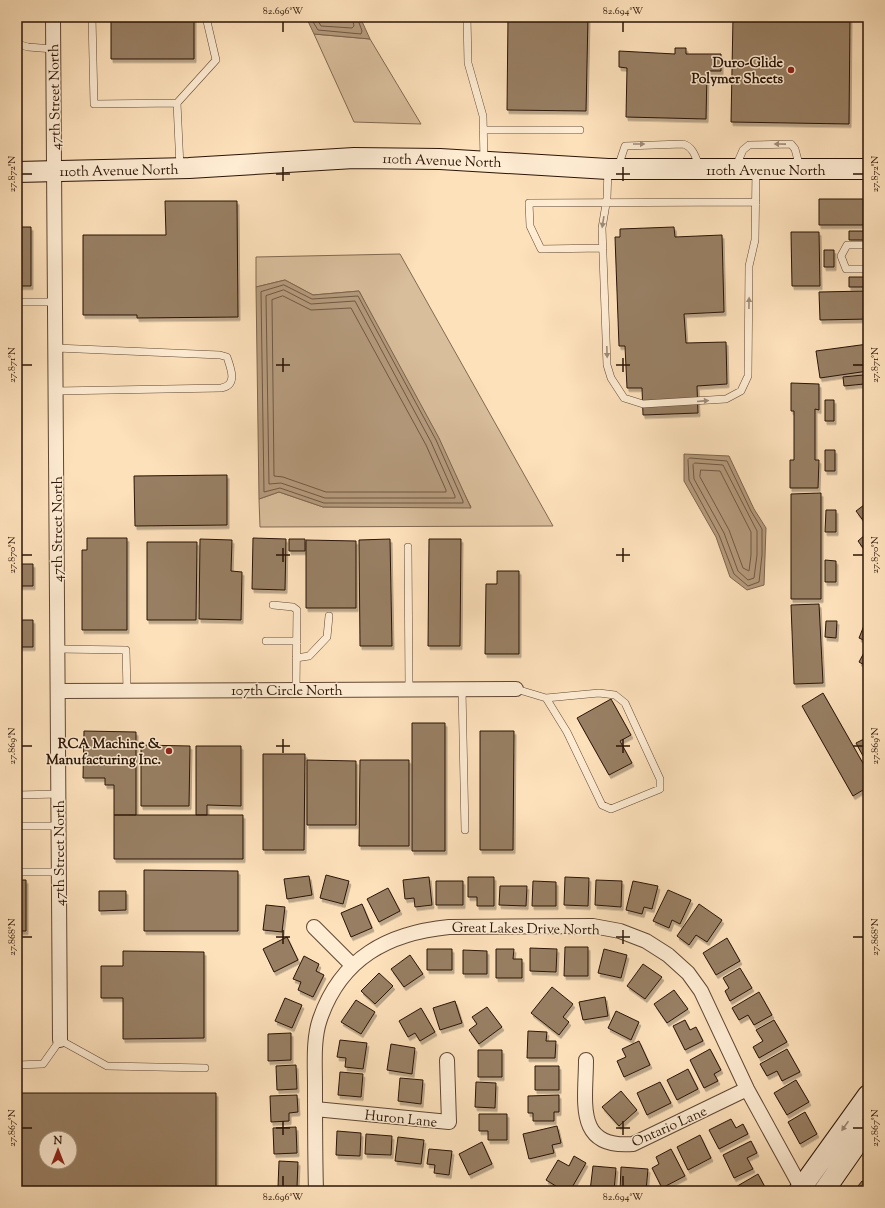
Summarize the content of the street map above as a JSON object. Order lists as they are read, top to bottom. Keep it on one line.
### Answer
{"streets":{"street":["47th Street North","110th Avenue North","107th Circle North","Great Lakes Drive North","Huron Lane","Ontario Lane"]},"crossings":[["47th Street North","110th Avenue North"],["47th Street North","107th Circle North"],["Great Lakes Drive North","Huron Lane"],["Great Lakes Drive North","Ontario Lane"]],"places":["Duro-Glide Polymer Sheets","RCA Machine & Manufacturing Inc."],"north":"top","coordinates":["82.696°W","82.694°W","27.872°N","27.871°N","27.870°N","27.869°N","27.868°N","27.867°N"]}
